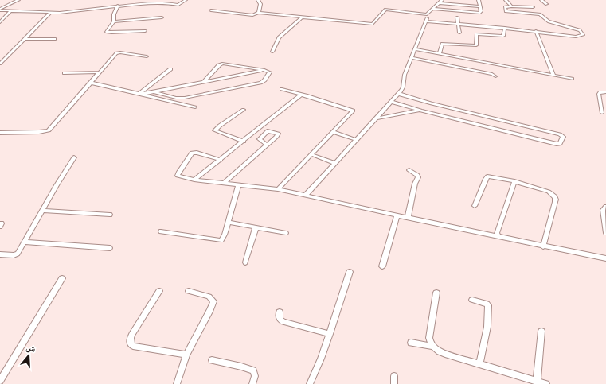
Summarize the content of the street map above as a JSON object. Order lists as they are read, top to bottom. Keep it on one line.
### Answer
{"north":"top"}
